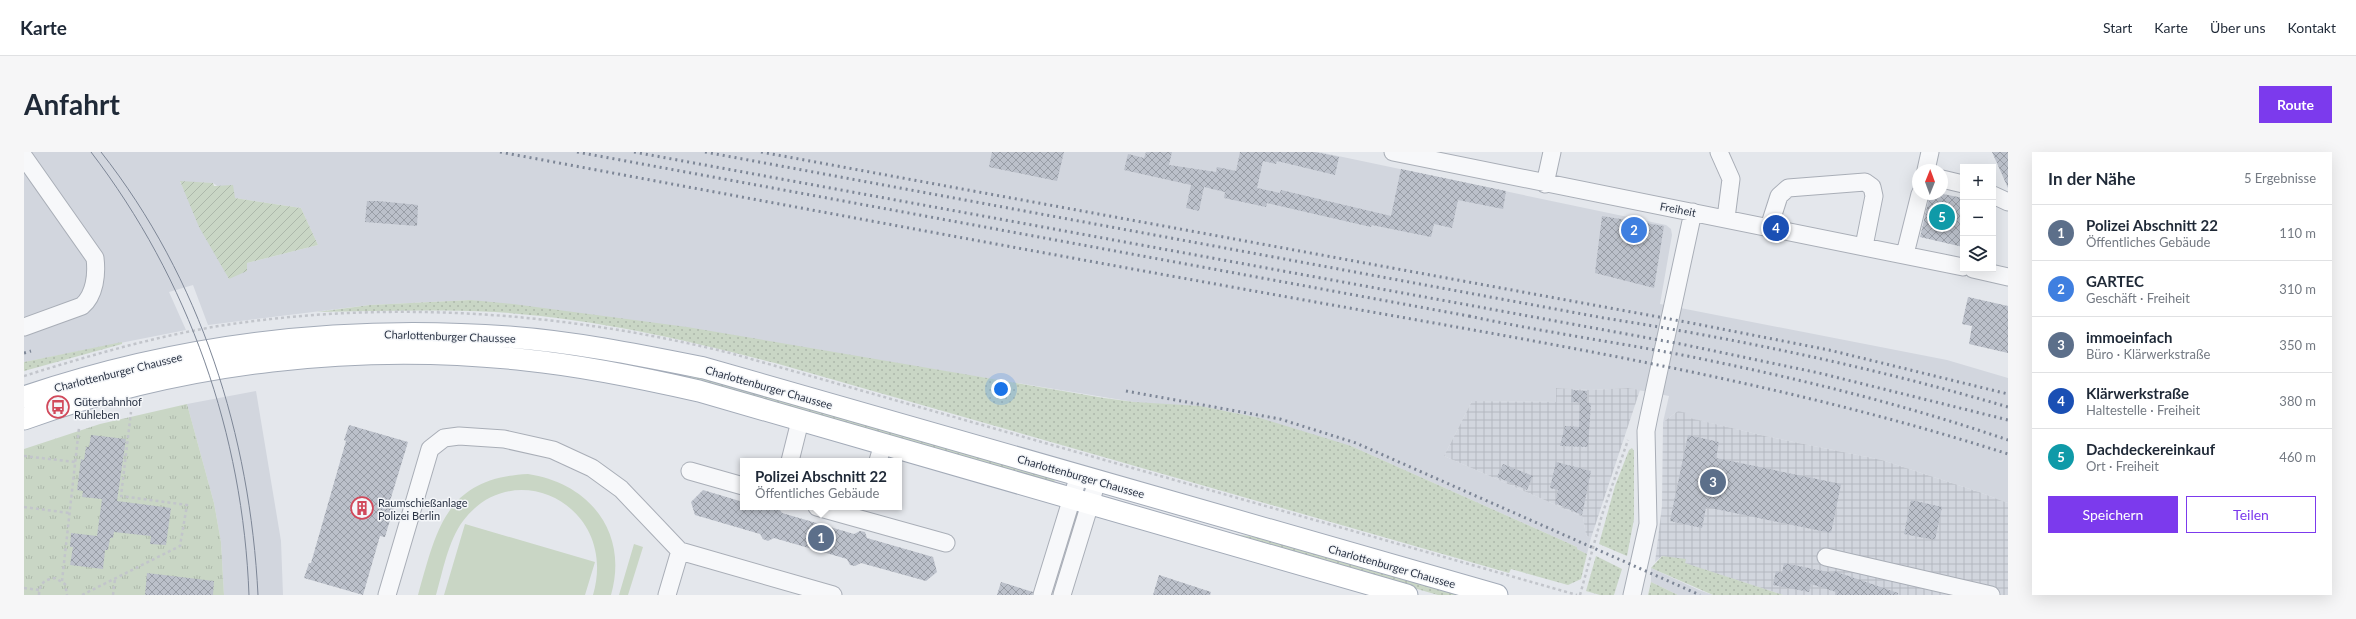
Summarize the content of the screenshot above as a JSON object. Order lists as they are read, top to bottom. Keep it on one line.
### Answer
{"streets":{"main road":["Charlottenburger Chaussee"],"street":["Freiheit"]},"places":{"bus stop":["Güterbahnhof Ruhleben"],"building":["Raumschießanlage Polizei Berlin"]},"north":"top","page":{"header":"Karte","nav":["Start","Karte","Über uns","Kontakt"],"buttons":["Route",["Speichern","Teilen"]],"title":"Anfahrt","heading":["In der Nähe","5 Ergebnisse"],"map_buttons":["+","−"],"pins":["5","4","2","3","1"],"list":[{"mark":"1","name":"Polizei Abschnitt 22","note":"Öffentliches Gebäude","value":"110 m"},{"mark":"2","name":"GARTEC","note":"Geschäft · Freiheit","value":"310 m"},{"mark":"3","name":"immoeinfach","note":"Büro · Klärwerkstraße","value":"350 m"},{"mark":"4","name":"Klärwerkstraße","note":"Haltestelle · Freiheit","value":"380 m"},{"mark":"5","name":"Dachdeckereinkauf","note":"Ort · Freiheit","value":"460 m"}],"popup":["Polizei Abschnitt 22","Öffentliches Gebäude"]}}
